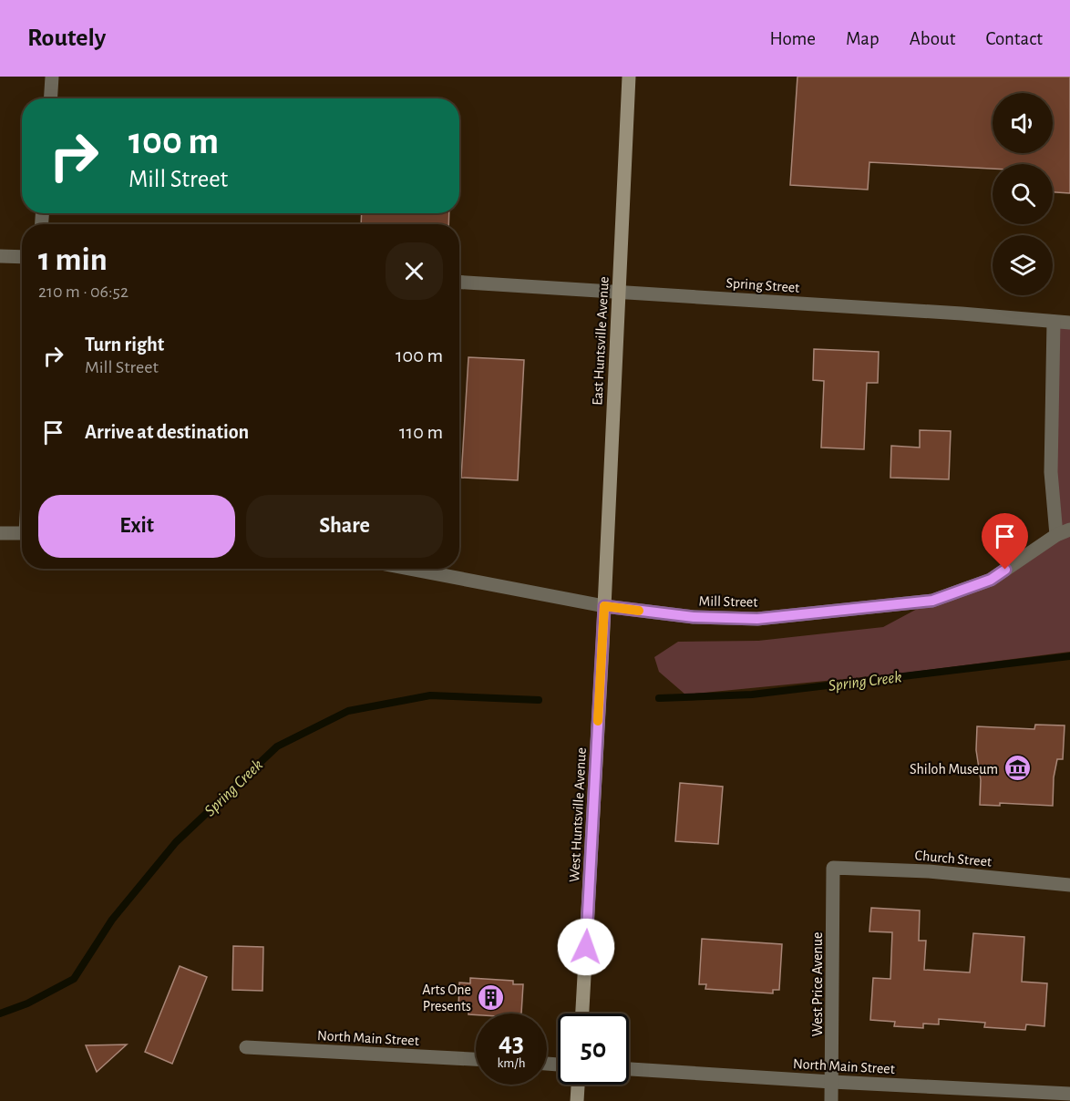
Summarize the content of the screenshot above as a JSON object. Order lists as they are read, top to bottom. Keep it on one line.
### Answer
{"streets":{"main road":["East Huntsville Avenue","West Huntsville Avenue"],"street":["Spring Street","Mill Street","Church Street","West Price Avenue","North Main Street"]},"crossings":[["Spring Street","East Huntsville Avenue"],["East Huntsville Avenue","Mill Street"],["East Huntsville Avenue","West Huntsville Avenue"],["Mill Street","West Huntsville Avenue"],["Church Street","West Price Avenue"],["West Price Avenue","North Main Street"]],"water":["Spring Creek"],"places":{"museum":["Shiloh Museum"],"building":["Arts One Presents"]},"page":{"header":"Routely","nav":["Home","Map","About","Contact"],"turn":["100 m","Mill Street"],"heading":["1 min","210 m · 06:52"],"list":[{"name":"Turn right","note":"Mill Street","value":"100 m"},{"name":"Arrive at destination","value":"110 m"}],"buttons":["Exit","Share"],"speed":"43 km/h","limit":"50"}}
